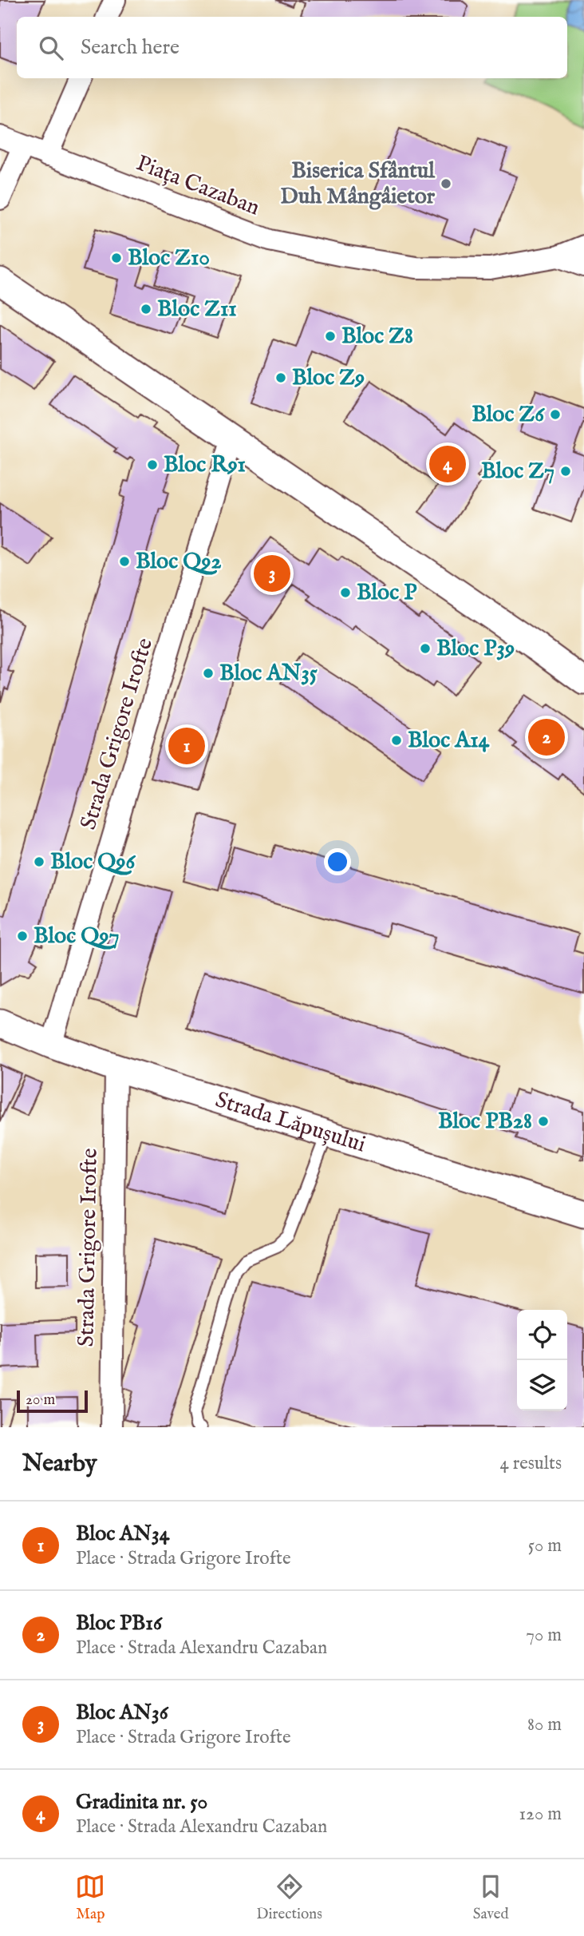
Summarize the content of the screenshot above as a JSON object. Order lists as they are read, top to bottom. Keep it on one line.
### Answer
{"streets":{"street":["Piața Cazaban","Strada Grigore Irofte","Strada Lăpușului"]},"crossings":[["Strada Grigore Irofte","Strada Lăpușului"]],"places":["Biserica Sfântul Duh Mângâietor","Bloc Z10","Bloc Z11","Bloc Z8","Bloc Z9","Bloc Z6","Bloc R91","Bloc Z7","Bloc Q92","Bloc P","Bloc P39","Bloc AN35","Bloc A14","Bloc Q96","Bloc Q97","Bloc PB28"],"scale_bar":"20 m","page":{"search":"Search here","pins":["4","3","2","1"],"scale":"20 m","heading":["Nearby","4 results"],"list":[{"mark":"1","name":"Bloc AN34","note":"Place · Strada Grigore Irofte","value":"50 m"},{"mark":"2","name":"Bloc PB16","note":"Place · Strada Alexandru Cazaban","value":"70 m"},{"mark":"3","name":"Bloc AN36","note":"Place · Strada Grigore Irofte","value":"80 m"},{"mark":"4","name":"Gradinita nr. 50","note":"Place · Strada Alexandru Cazaban","value":"120 m"}],"nav":["Map","Directions","Saved"]}}
